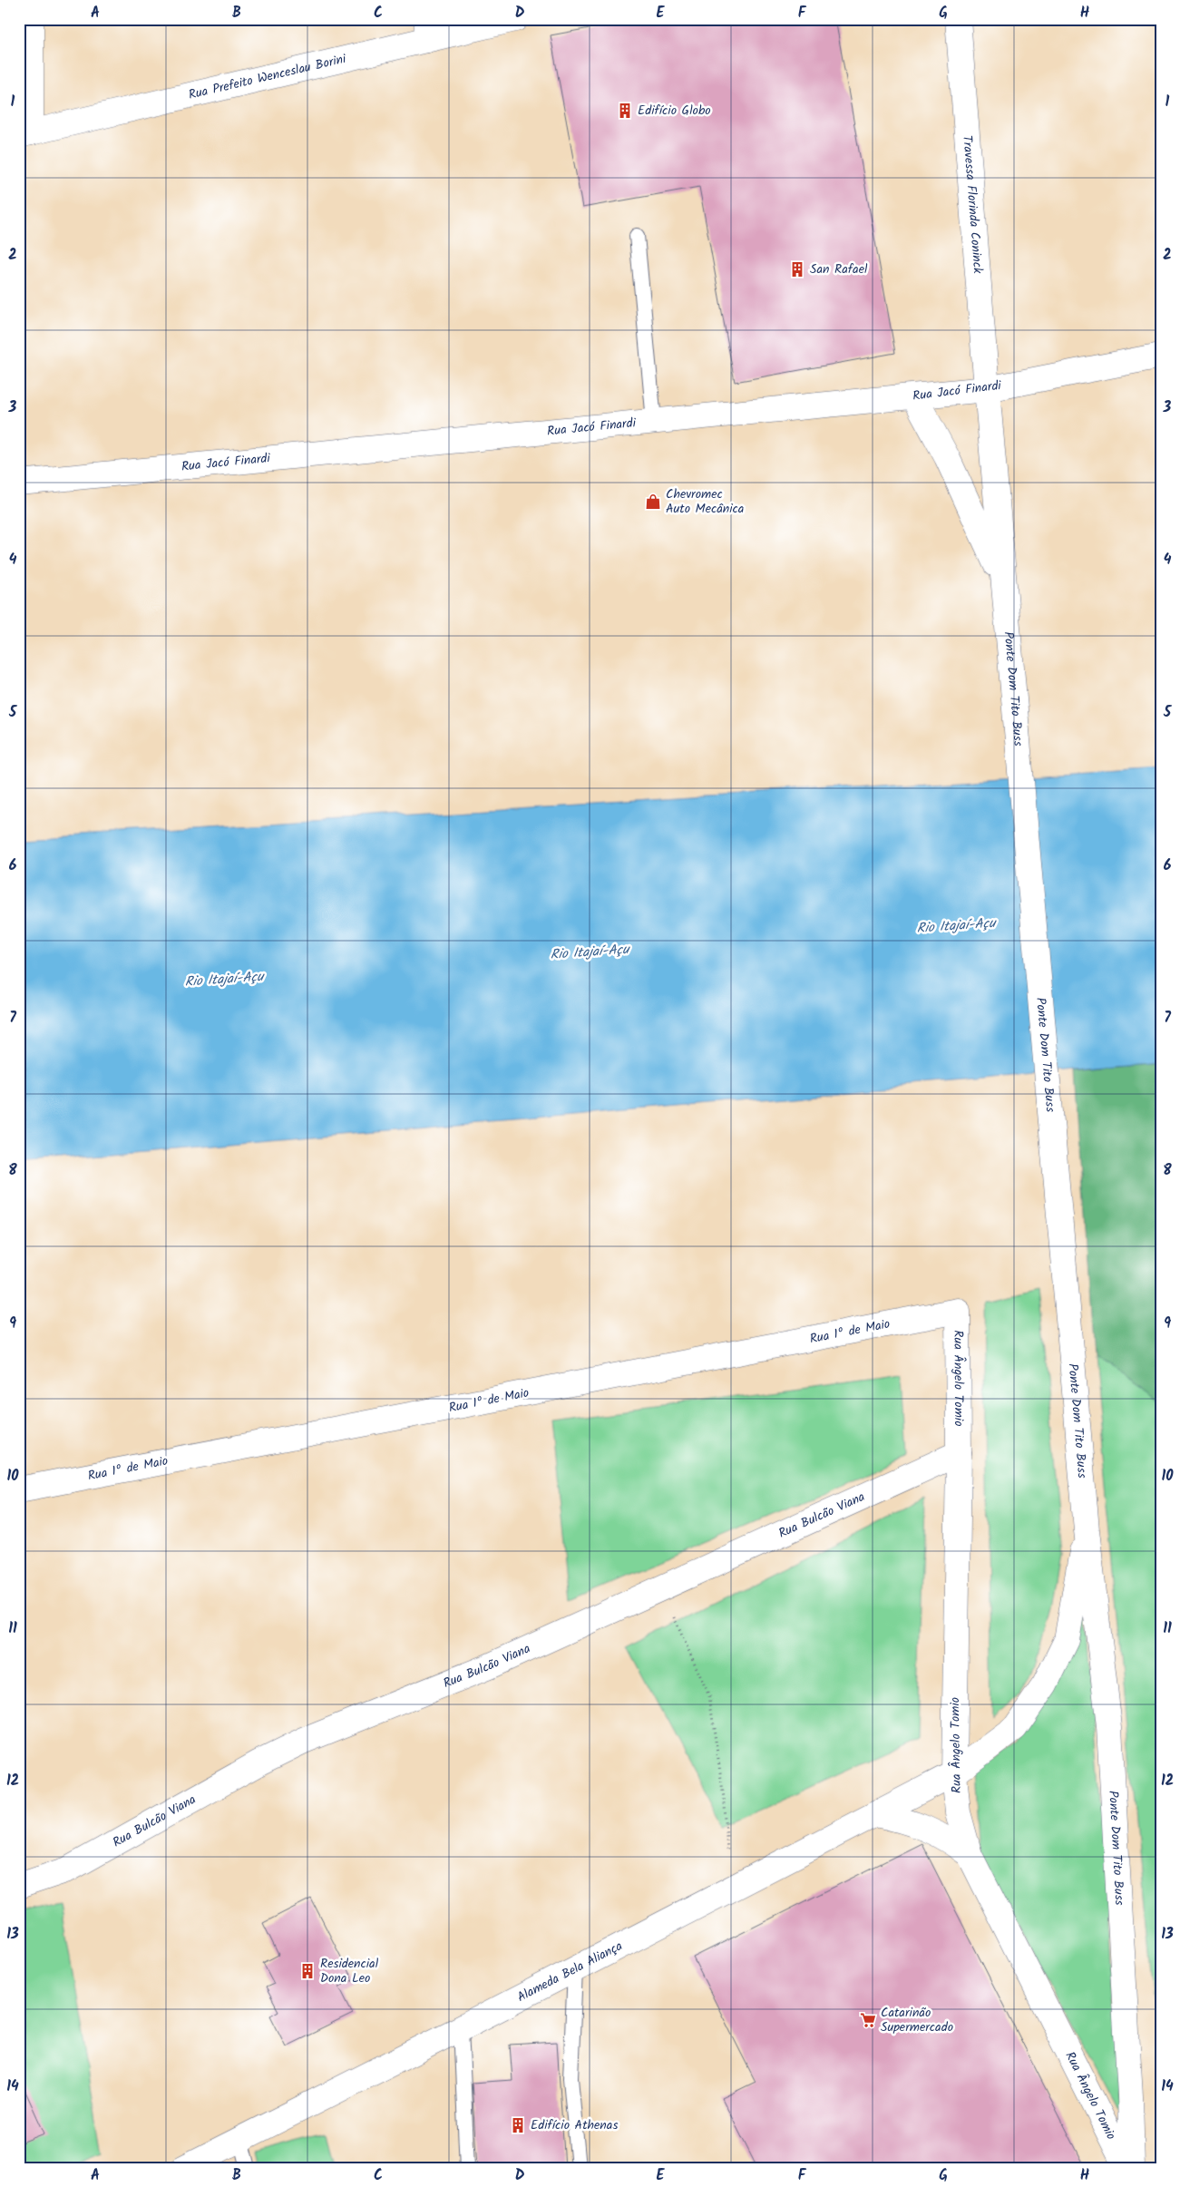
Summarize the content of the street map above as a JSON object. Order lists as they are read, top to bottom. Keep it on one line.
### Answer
{"streets":{"street":["Rua Prefeito Wenceslau Borini","Travessa Florinda Coninck","Rua Jacó Finardi","Ponte Dom Tito Buss","Rua 1º de Maio","Rua Ângelo Tomio","Rua Bulcão Viana","Alameda Bela Aliança"]},"crossings":[["Travessa Florinda Coninck","Rua Jacó Finardi"],["Travessa Florinda Coninck","Ponte Dom Tito Buss"],["Rua Jacó Finardi","Ponte Dom Tito Buss"],["Ponte Dom Tito Buss","Rua Ângelo Tomio"],["Ponte Dom Tito Buss","Alameda Bela Aliança"],["Rua 1º de Maio","Rua Ângelo Tomio"],["Rua Ângelo Tomio","Rua Bulcão Viana"],["Rua Ângelo Tomio","Alameda Bela Aliança"]],"water":["Rio Itajaí-Açu"],"places":{"building":["Edifício Globo","San Rafael","Residencial Dona Leo","Edifício Athenas"],"shop":["Chevromec Auto Mecânica"],"supermarket":["Catarinão Supermercado"]},"grid":{"columns":["A","B","C","D","E","F","G","H"],"rows":["1","2","3","4","5","6","7","8","9","10","11","12","13","14"]}}
